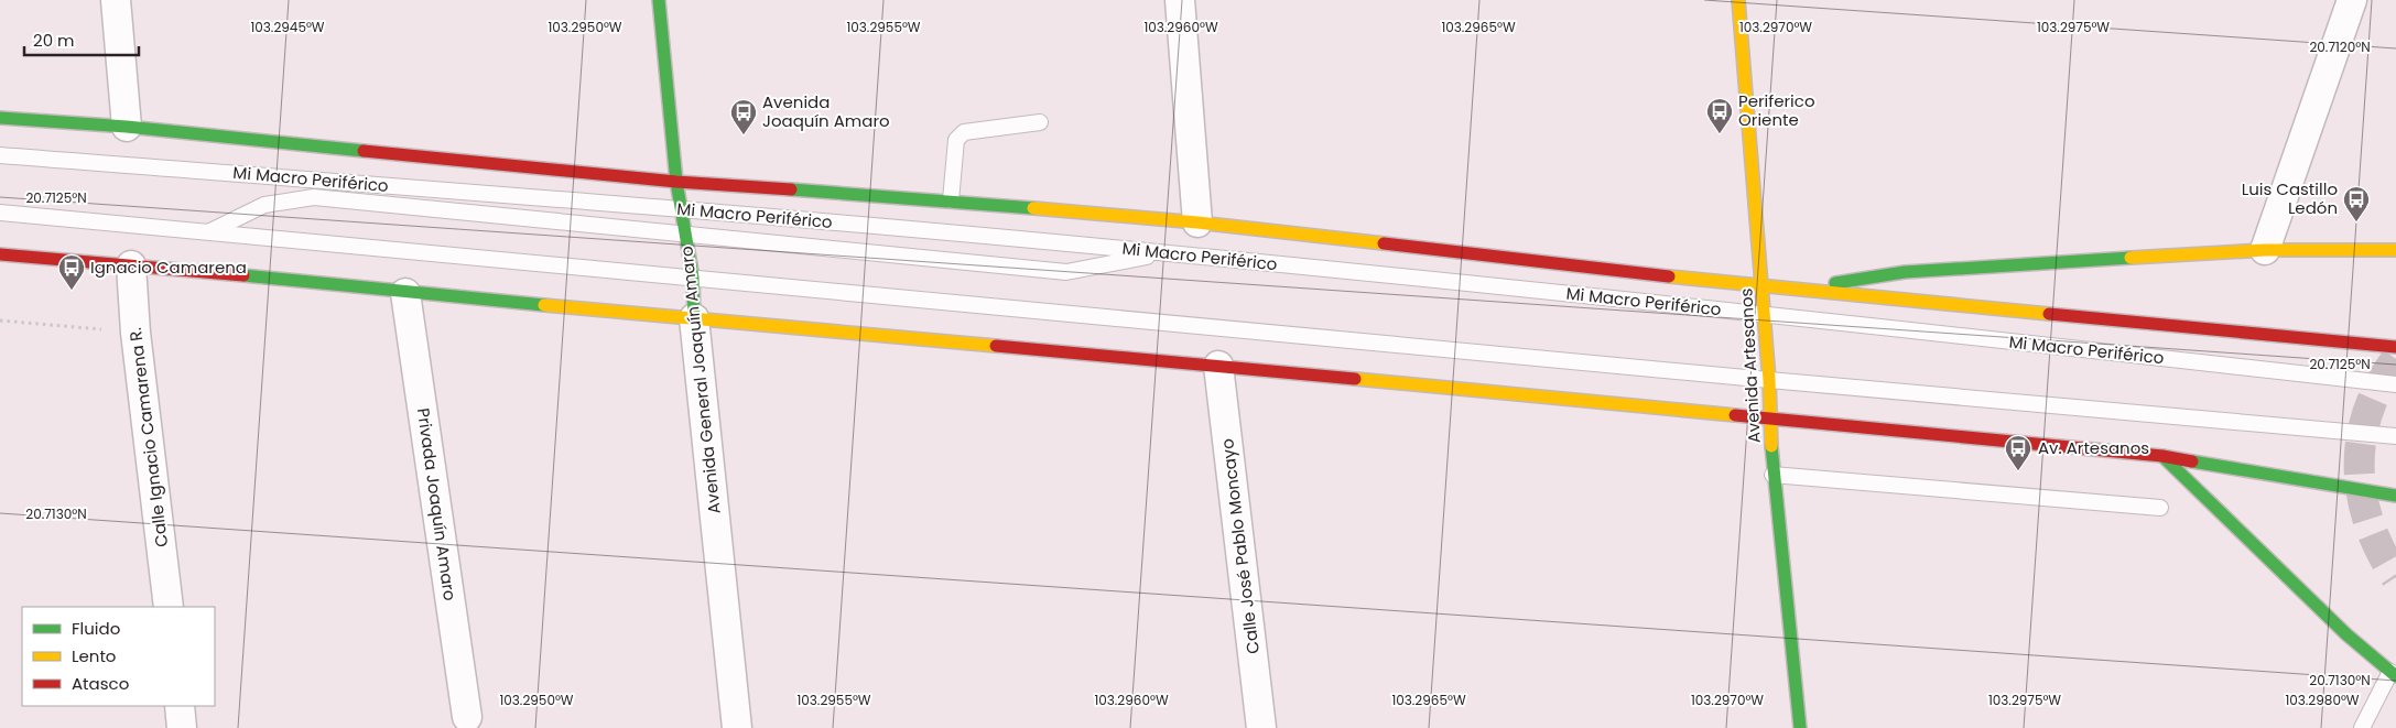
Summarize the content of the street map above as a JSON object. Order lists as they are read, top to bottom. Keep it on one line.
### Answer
{"streets":{"main road":["Avenida Artesanos","Avenida General Joaquín Amaro"],"street":["Calle Ignacio Camarena R.","Privada Joaquín Amaro","Calle José Pablo Moncayo"],"lane":["Mi Macro Periférico"]},"crossings":[["Mi Macro Periférico","Avenida Artesanos"],["Mi Macro Periférico","Avenida General Joaquín Amaro"]],"places":{"bus stop":["Periferico Oriente","Avenida Joaquín Amaro","Luis Castillo Ledón","Ignacio Camarena","Av. Artesanos"]},"legend":["Fluido","Lento","Atasco"],"scale_bar":"20 m","coordinates":["103.2945°W","103.2950°W","103.2955°W","103.2960°W","103.2965°W","103.2970°W","103.2975°W","20.7120°N","20.7125°N","20.7130°N","103.2980°W"]}
